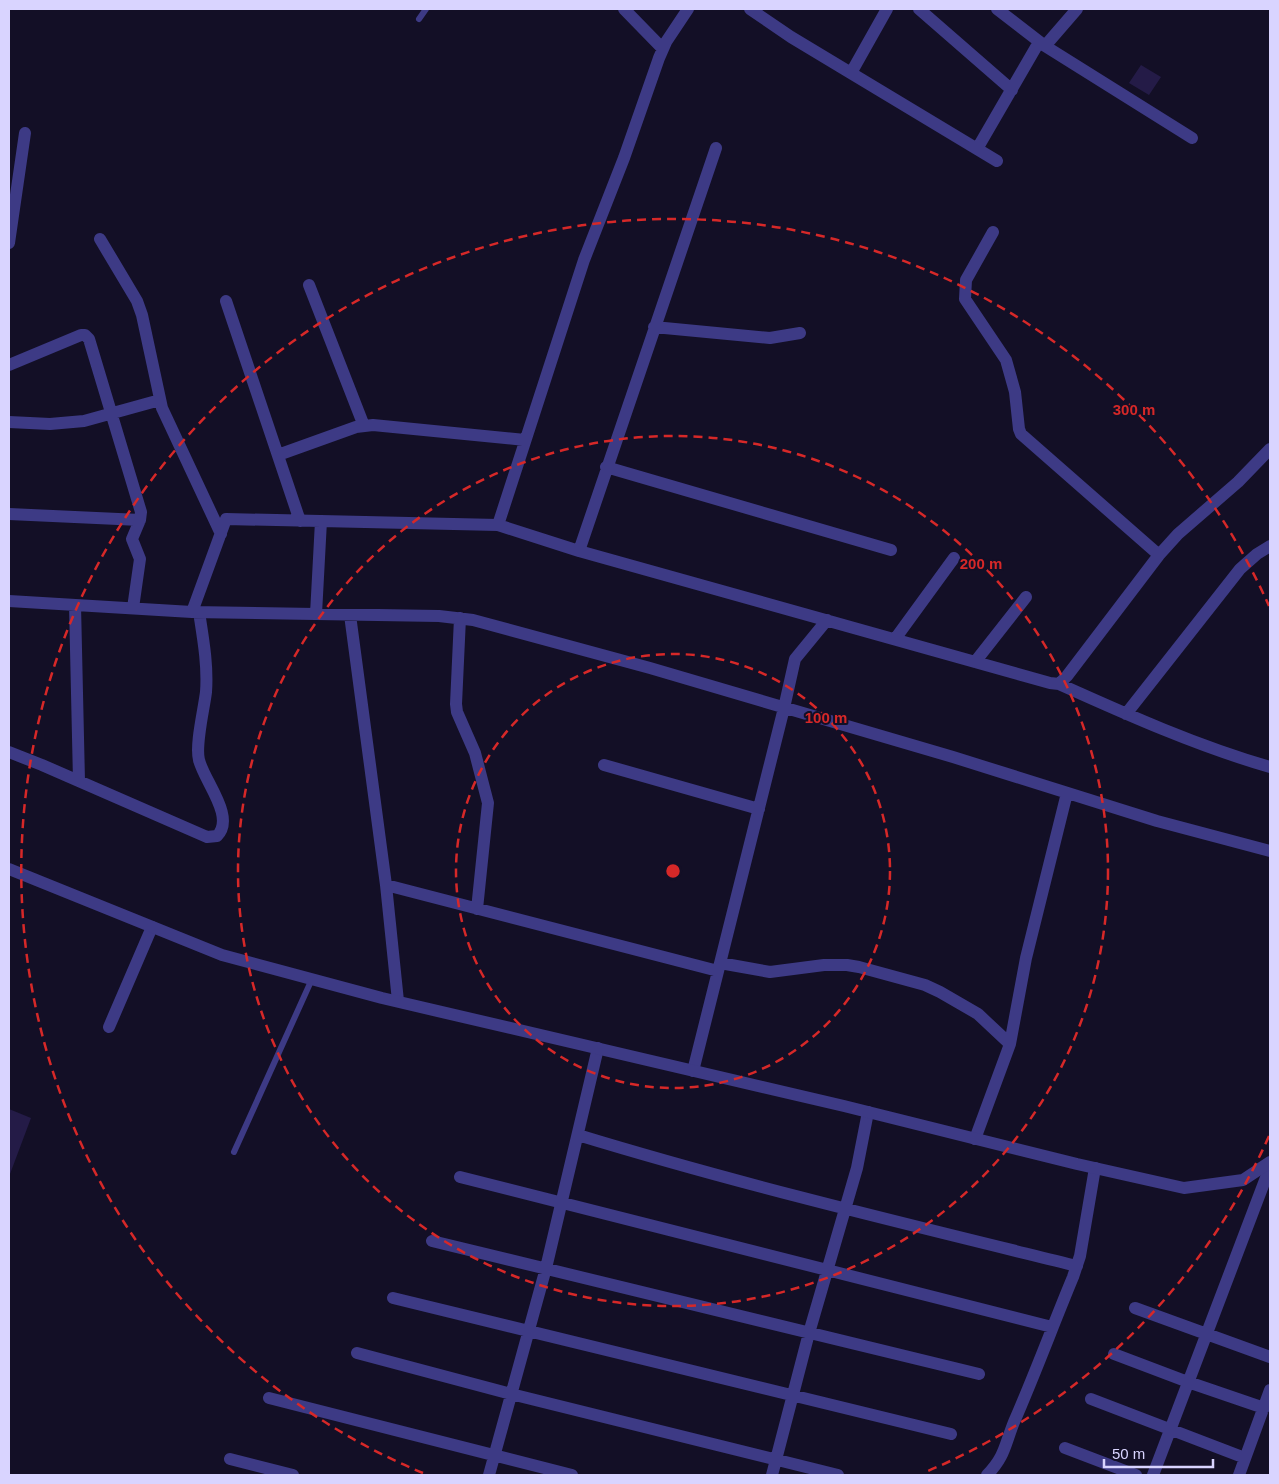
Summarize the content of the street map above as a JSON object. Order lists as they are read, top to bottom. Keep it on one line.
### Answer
{"scale_bar":"50 m","rings":["300 m","200 m","100 m"]}
